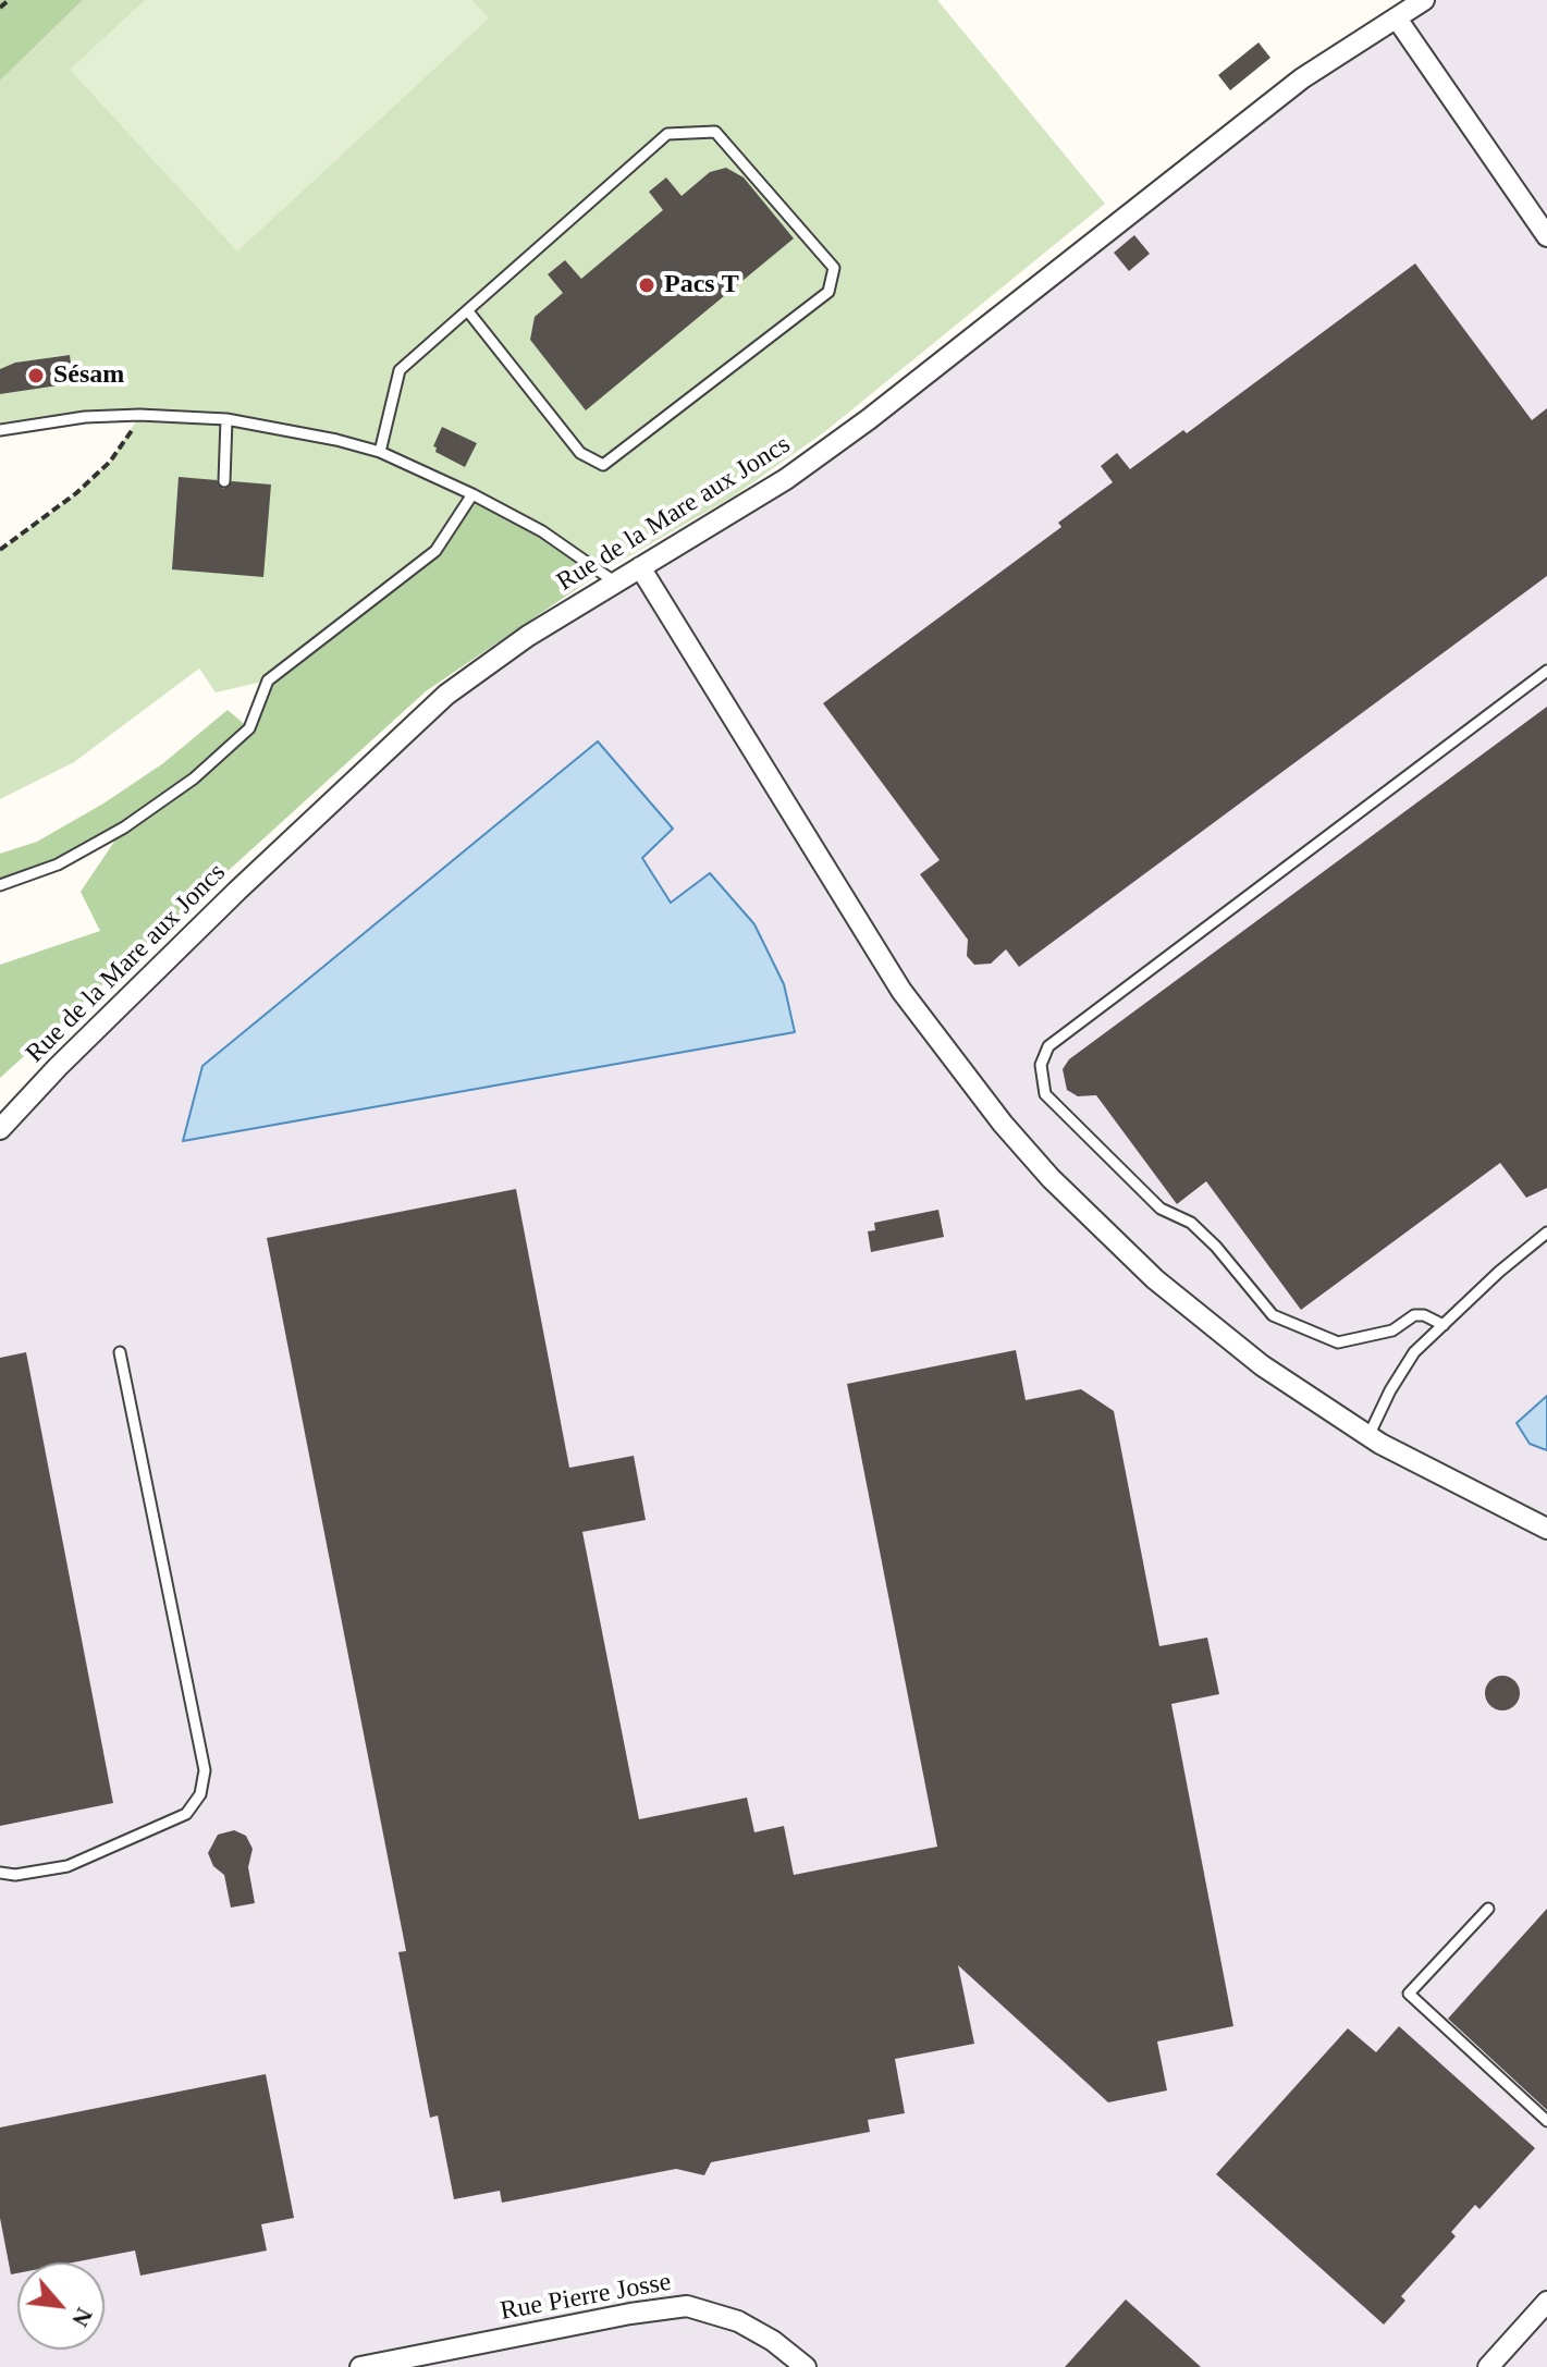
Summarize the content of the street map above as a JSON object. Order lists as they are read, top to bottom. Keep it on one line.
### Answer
{"streets":{"street":["Rue de la Mare aux Joncs","Rue Pierre Josse"]},"places":["Pacs T","Sésam"],"north":"bottom right"}
